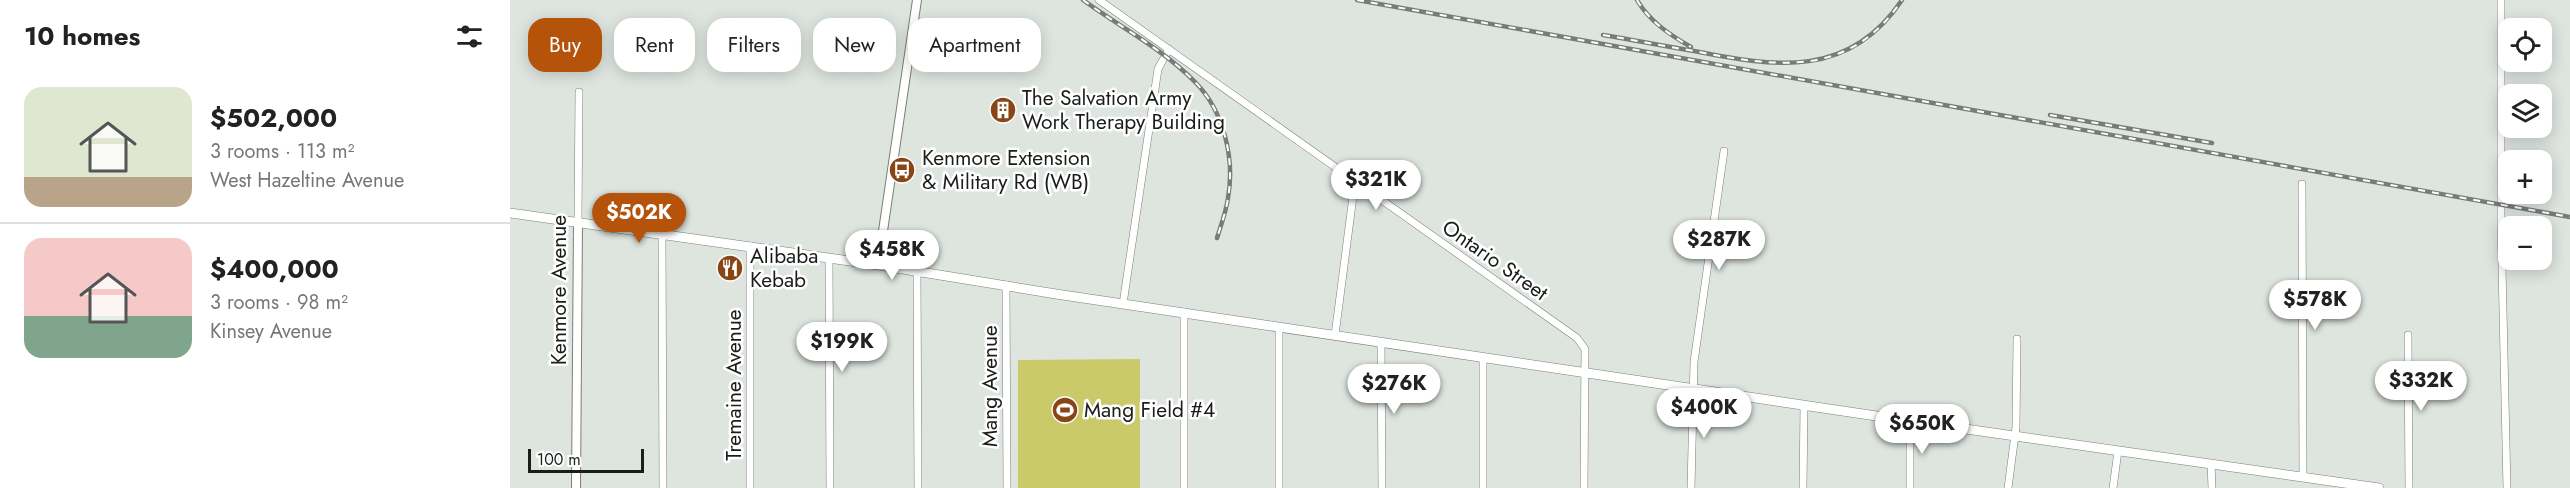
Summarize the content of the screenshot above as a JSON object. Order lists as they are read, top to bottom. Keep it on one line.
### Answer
{"streets":{"street":["Ontario Street","Kenmore Avenue","Tremaine Avenue","Mang Avenue"]},"places":{"building":["The Salvation Army Work Therapy Building"],"bus stop":["Kenmore Extension & Military Rd (WB)"],"restaurant":["Alibaba Kebab"],"sports":["Mang Field #4"]},"scale_bar":"100 m","page":{"heading":"10 homes","map_buttons":["+","−"],"chip":["Buy","Rent","Filters","New","Apartment"],"list":[{"name":"$502,000","note":"3 rooms · 113 m² · West Hazeltine Avenue"},{"name":"$400,000","note":"3 rooms · 98 m² · Kinsey Avenue"}],"price":["$321K","$502K","$287K","$458K","$578K","$199K","$332K","$276K","$400K","$650K"],"scale":"100 m"}}
